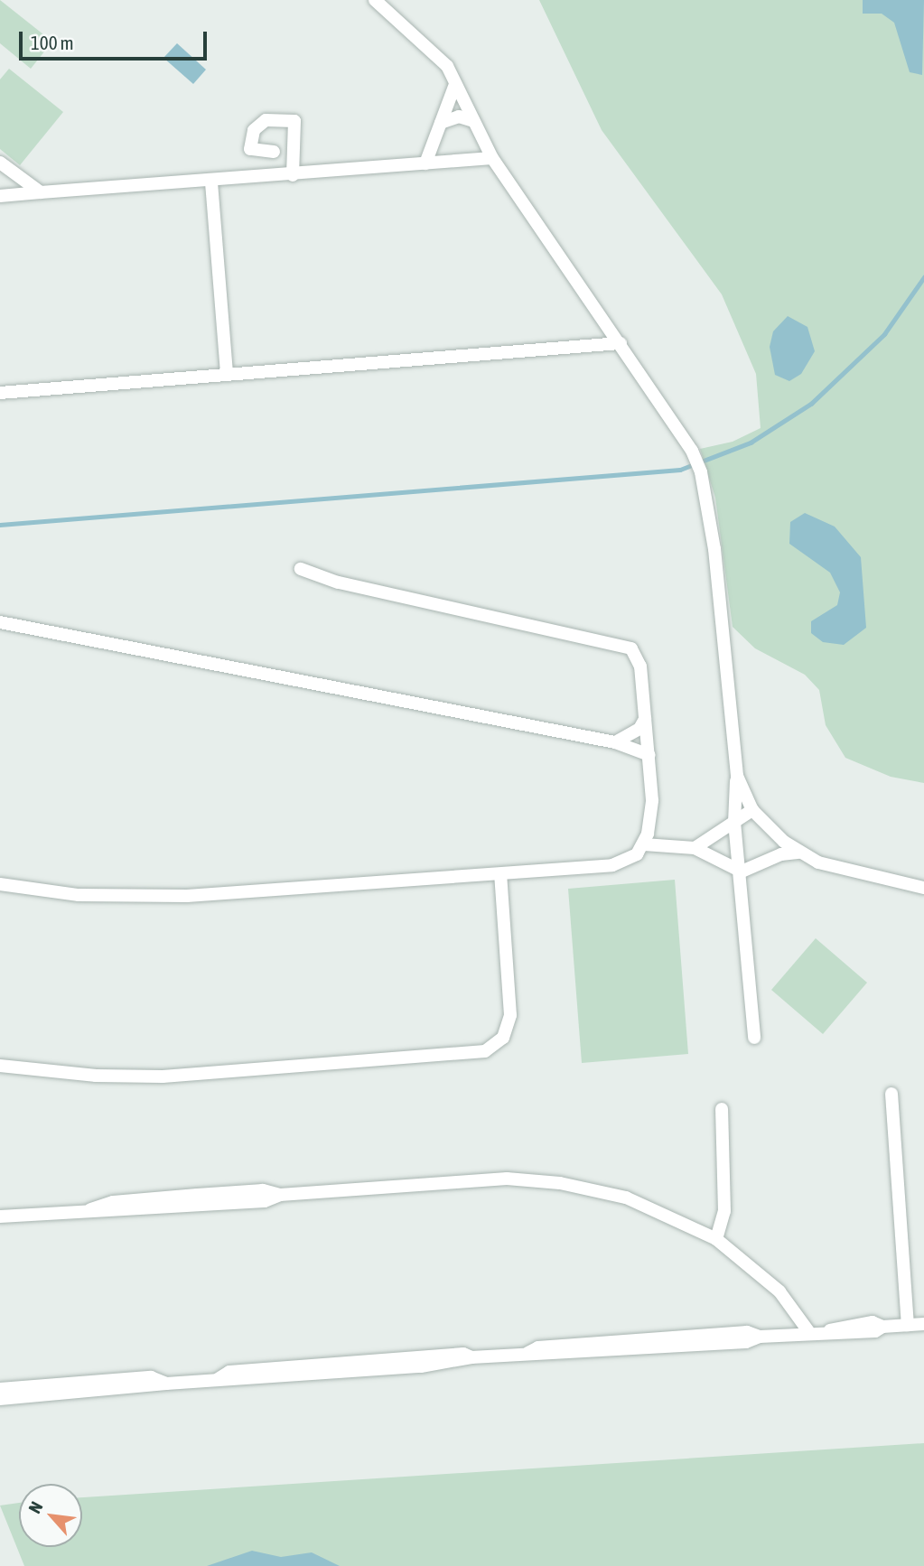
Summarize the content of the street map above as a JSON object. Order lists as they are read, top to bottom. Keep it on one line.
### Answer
{"scale_bar":"100 m","north":"top left"}
